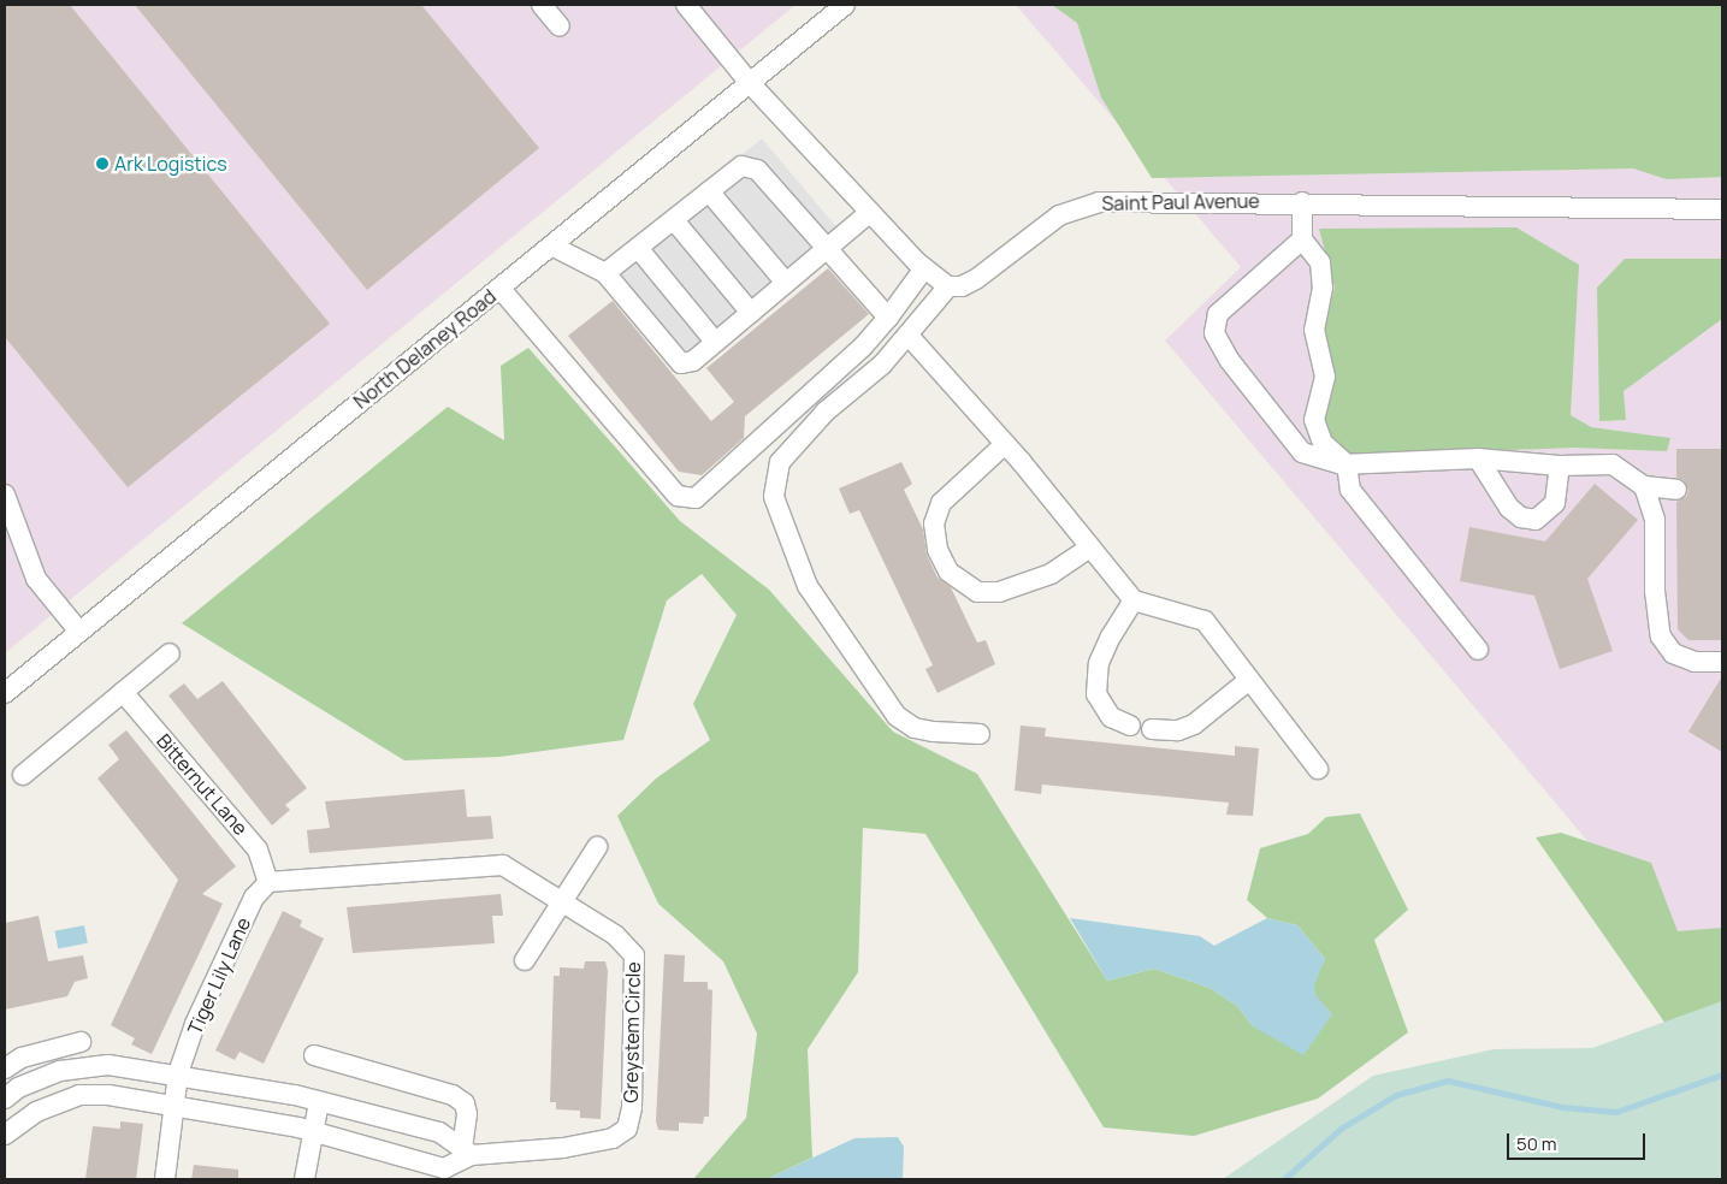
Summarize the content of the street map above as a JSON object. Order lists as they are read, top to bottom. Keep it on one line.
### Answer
{"streets":{"street":["Saint Paul Avenue","North Delaney Road","Bitternut Lane","Tiger Lily Lane","Greystem Circle"]},"crossings":[["Bitternut Lane","Tiger Lily Lane"],["Bitternut Lane","Greystem Circle"],["Tiger Lily Lane","Greystem Circle"]],"places":["Ark Logistics"],"scale_bar":"50 m"}
